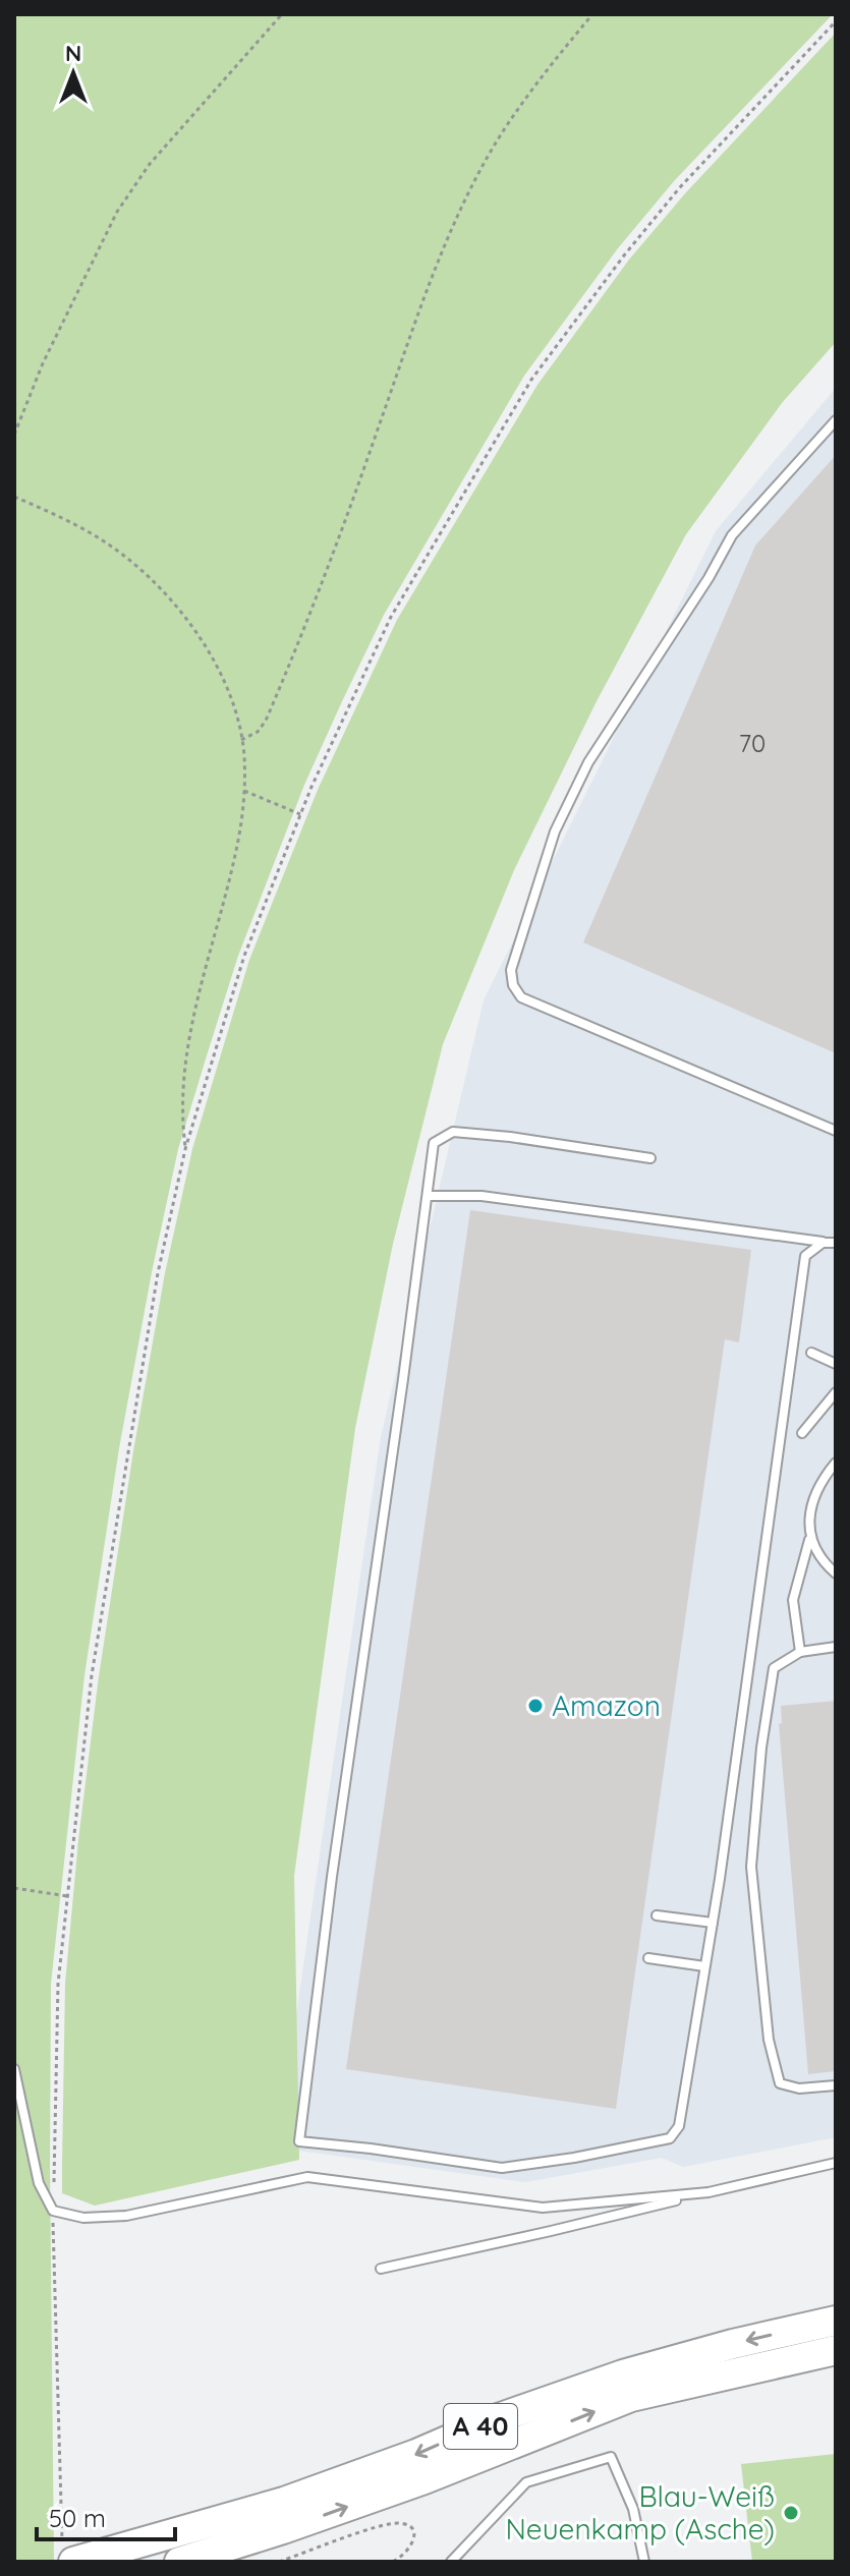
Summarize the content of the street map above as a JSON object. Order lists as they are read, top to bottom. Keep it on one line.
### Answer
{"streets":{"highway":["A 40"]},"places":["Amazon","Blau-Weiß Neuenkamp (Asche)"],"house_numbers":["70"],"scale_bar":"50 m","north":"top"}
